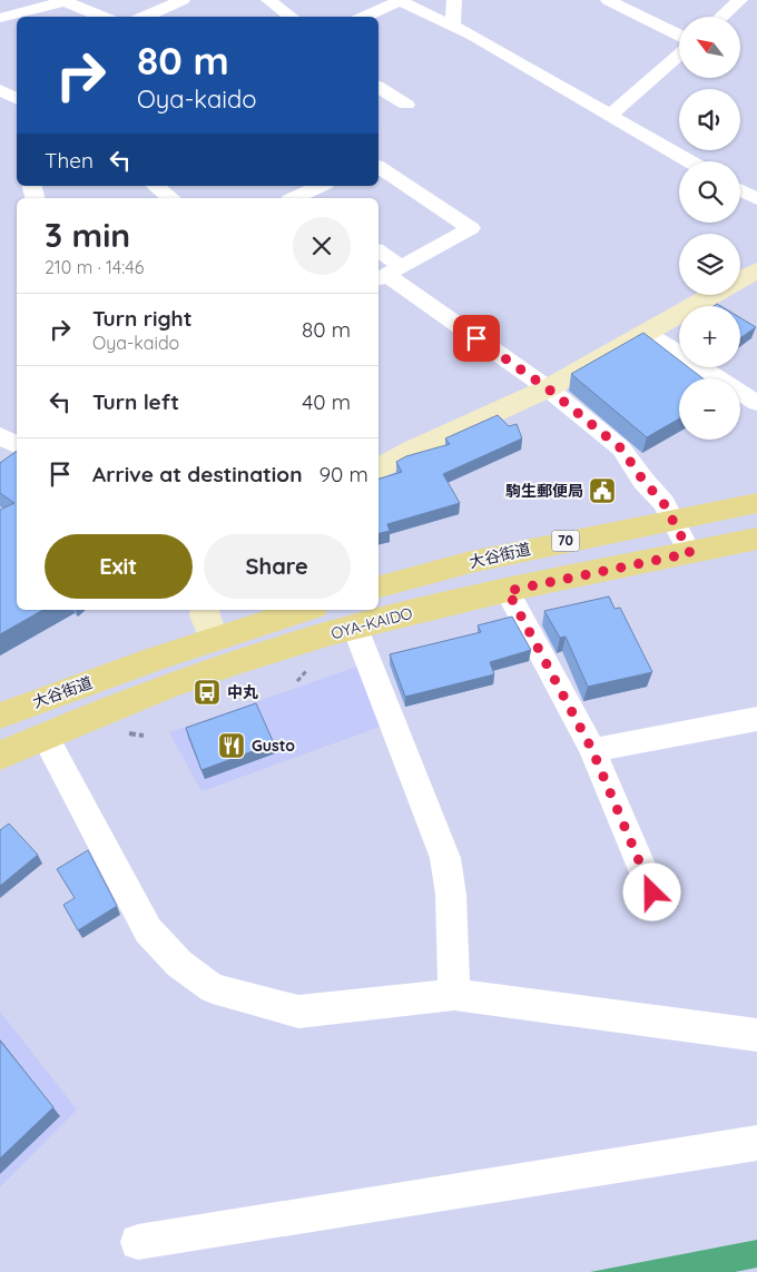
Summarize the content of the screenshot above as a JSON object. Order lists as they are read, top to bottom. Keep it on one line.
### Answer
{"streets":{"main road":["70","大谷街道","OYA-KAIDO"]},"places":{"public building":["駒生郵便局"],"bus stop":["中丸"],"restaurant":["Gusto"]},"north":"top left","page":{"map_buttons":["+","−"],"turn":["80 m","Oya-kaido"],"then":"Then","heading":["3 min","210 m · 14:46"],"list":[{"name":"Turn right","note":"Oya-kaido","value":"80 m"},{"name":"Turn left","value":"40 m"},{"name":"Arrive at destination","value":"90 m"}],"buttons":["Exit","Share"]}}
